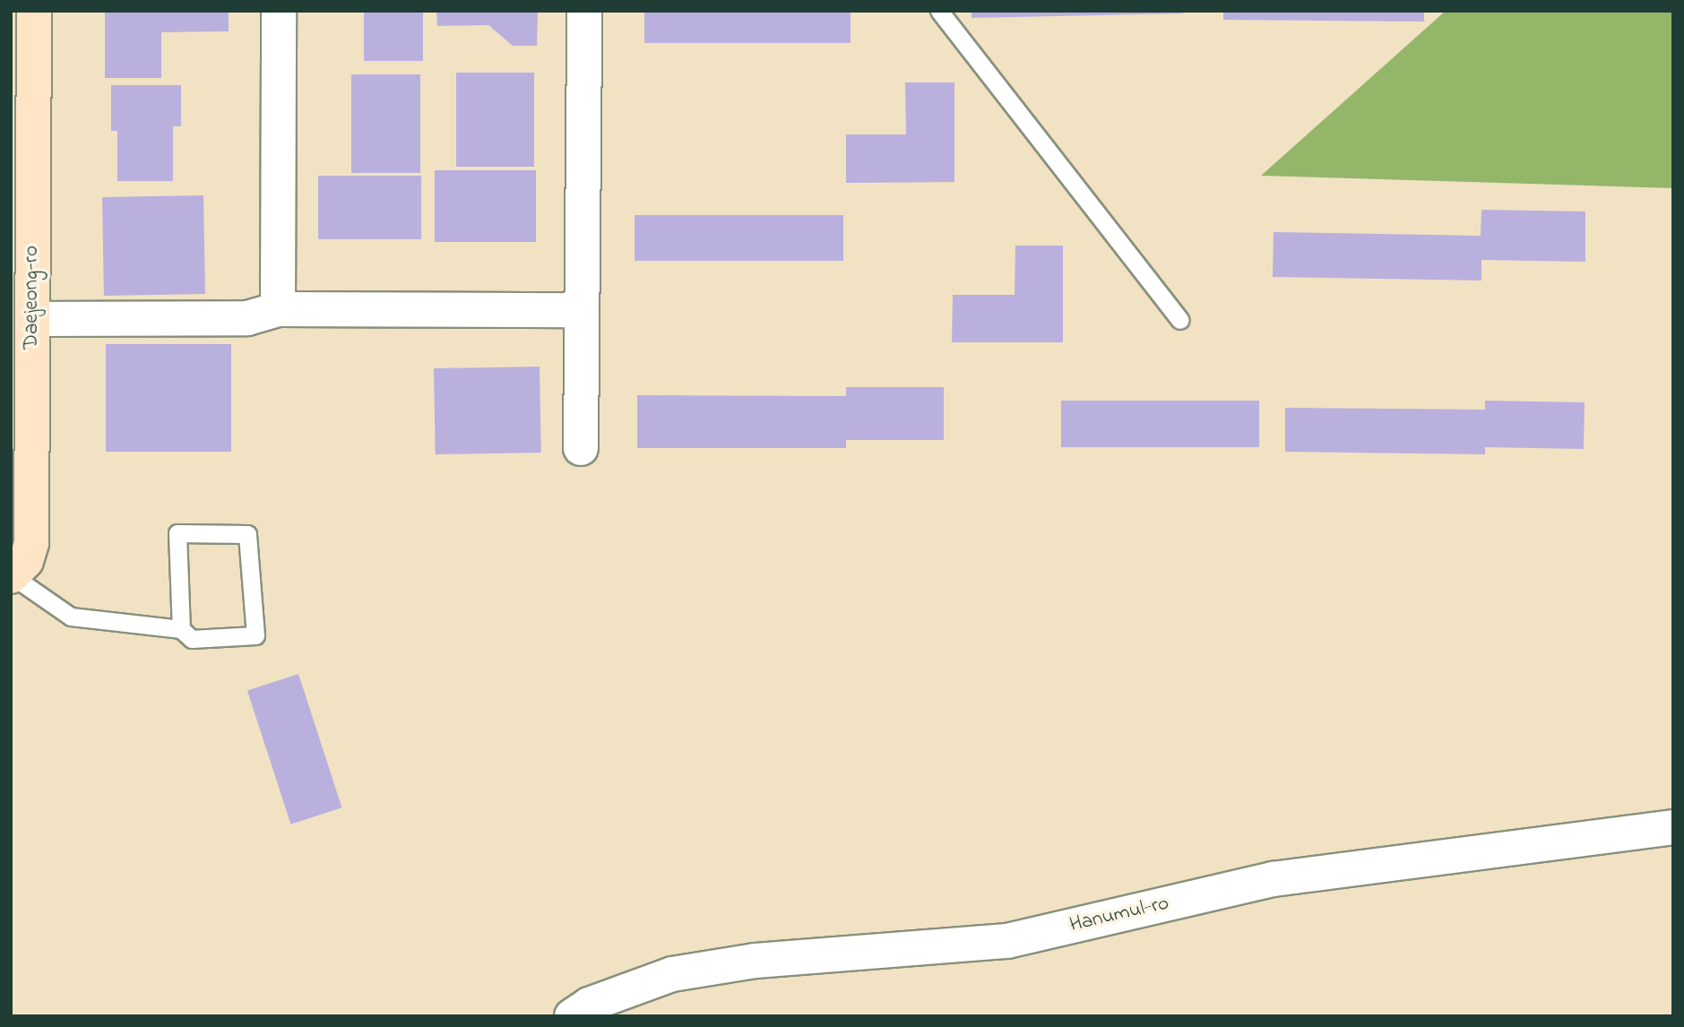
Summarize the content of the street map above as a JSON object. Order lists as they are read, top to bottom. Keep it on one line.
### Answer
{"streets":{"street":["Daejeong-ro","Hanumul-ro"]}}
